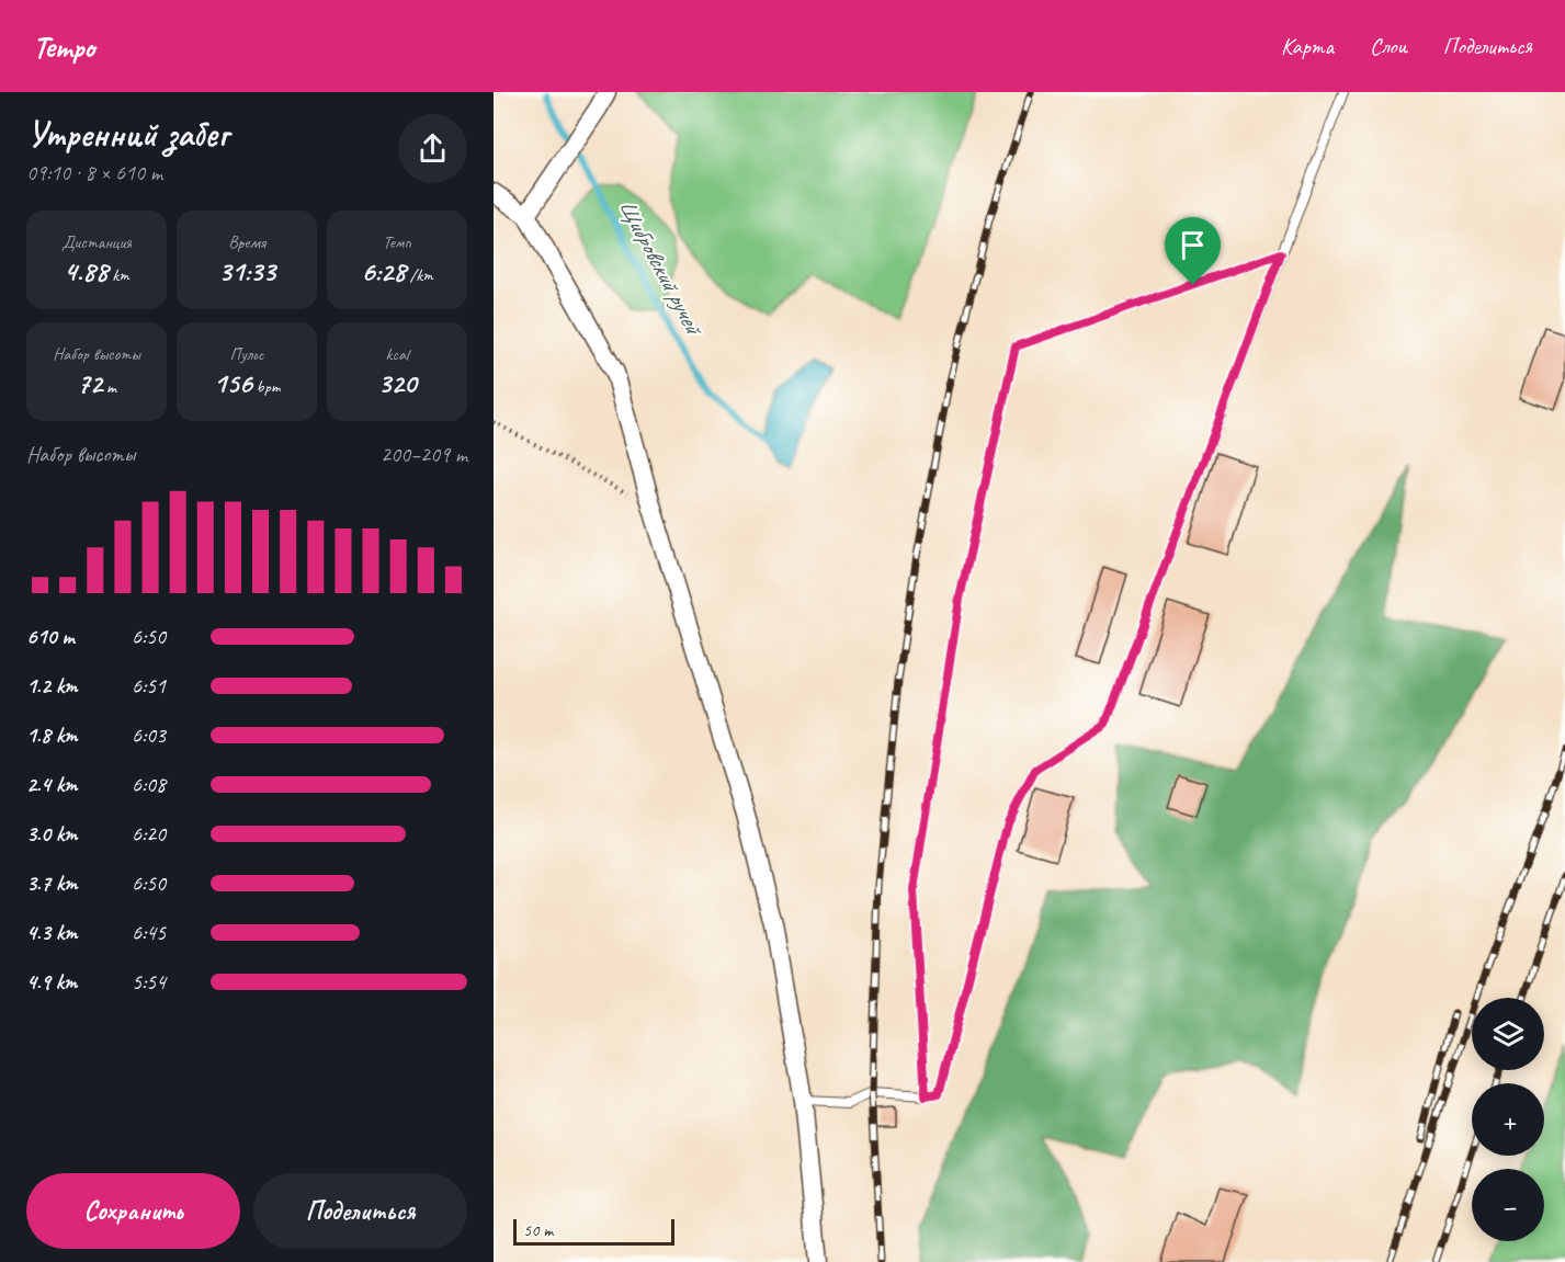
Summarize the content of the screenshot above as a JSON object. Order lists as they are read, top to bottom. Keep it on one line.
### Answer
{"water":["Щибровский ручей"],"scale_bar":"50 m","page":{"header":"Tempo","nav":["Карта","Слои","Поделиться"],"heading":["Утренний забег","09:10 · 8 × 610 m"],"stats":[["Дистанция","4.88 km"],["Время","31:33"],["Темп","6:28 /km"],["Набор высоты","72 m"],["Пульс","156 bpm"],["kcal","320"]],"chart":["Набор высоты","200–209 m"],"list":[{"name":"610 m","note":"6:50"},{"name":"1.2 km","note":"6:51"},{"name":"1.8 km","note":"6:03"},{"name":"2.4 km","note":"6:08"},{"name":"3.0 km","note":"6:20"},{"name":"3.7 km","note":"6:50"},{"name":"4.3 km","note":"6:45"},{"name":"4.9 km","note":"5:54"}],"map_buttons":["+","−"],"buttons":["Сохранить","Поделиться"],"scale":"50 m"}}
